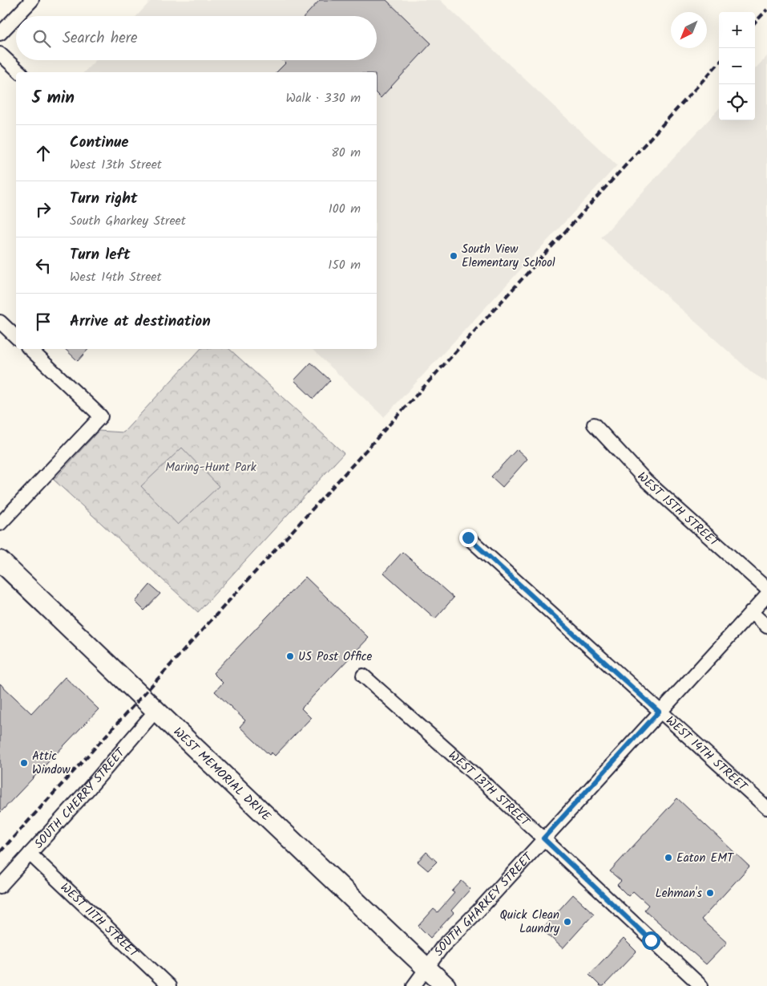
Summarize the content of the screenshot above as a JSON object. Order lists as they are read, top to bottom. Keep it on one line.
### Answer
{"streets":{"main road":["WEST MEMORIAL DRIVE"],"street":["WEST 15TH STREET","WEST 14TH STREET","WEST 13TH STREET","SOUTH CHERRY STREET","SOUTH GHARKEY STREET","WEST 11TH STREET"]},"crossings":[["WEST 14TH STREET","SOUTH GHARKEY STREET"],["WEST MEMORIAL DRIVE","SOUTH CHERRY STREET"],["WEST MEMORIAL DRIVE","SOUTH GHARKEY STREET"],["WEST 13TH STREET","SOUTH GHARKEY STREET"],["SOUTH CHERRY STREET","WEST 11TH STREET"]],"parks":["Maring-Hunt Park"],"places":["South View Elementary School","US Post Office","Attic Window","Eaton EMT","Lehman's","Quick Clean Laundry"],"north":"bottom left","page":{"map_buttons":["+","−"],"search":"Search here","heading":["5 min","Walk · 330 m"],"list":[["Continue","West 13th Street","80 m"],["Turn right","South Gharkey Street","100 m"],["Turn left","West 14th Street","150 m"],"Arrive at destination"]}}
